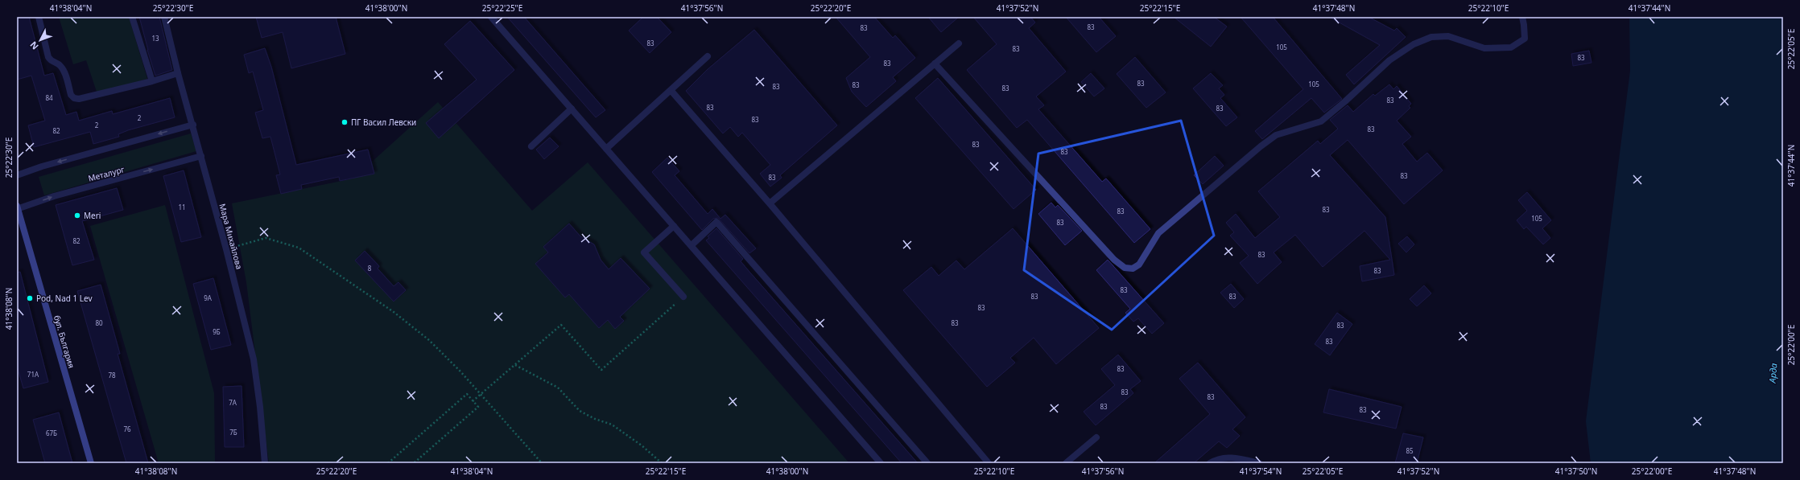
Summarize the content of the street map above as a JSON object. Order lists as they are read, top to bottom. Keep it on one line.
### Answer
{"streets":{"main road":["бул. България"],"street":["Металург","Мара Михайлова"]},"crossings":[["Металург","Мара Михайлова"],["Металург","бул. България"]],"water":["Арда"],"places":["ПГ Васил Левски","Meri","Pod, Nad 1 Lev"],"house_numbers":["83","83","13","83","105","83","83","83","83","105","83","83","83","84","83","83","83","2","83","2","83","82","83","83","83","83","11","83","83","105","83","82","83","8","83","83","83","83","9А","83","80","83","83","9Б","83","83","71А","78","83","83","7А","83","83","76","7Б","67Б","85"],"north":"bottom left","coordinates":["41°38'04\"N","25°22'30\"E","41°38'00\"N","25°22'25\"E","41°37'56\"N","25°22'20\"E","41°37'52\"N","25°22'15\"E","41°37'48\"N","25°22'10\"E","41°37'44\"N","25°22'05\"E","41°38'08\"N","25°22'00\"E","41°37'54\"N","41°37'50\"N"]}
